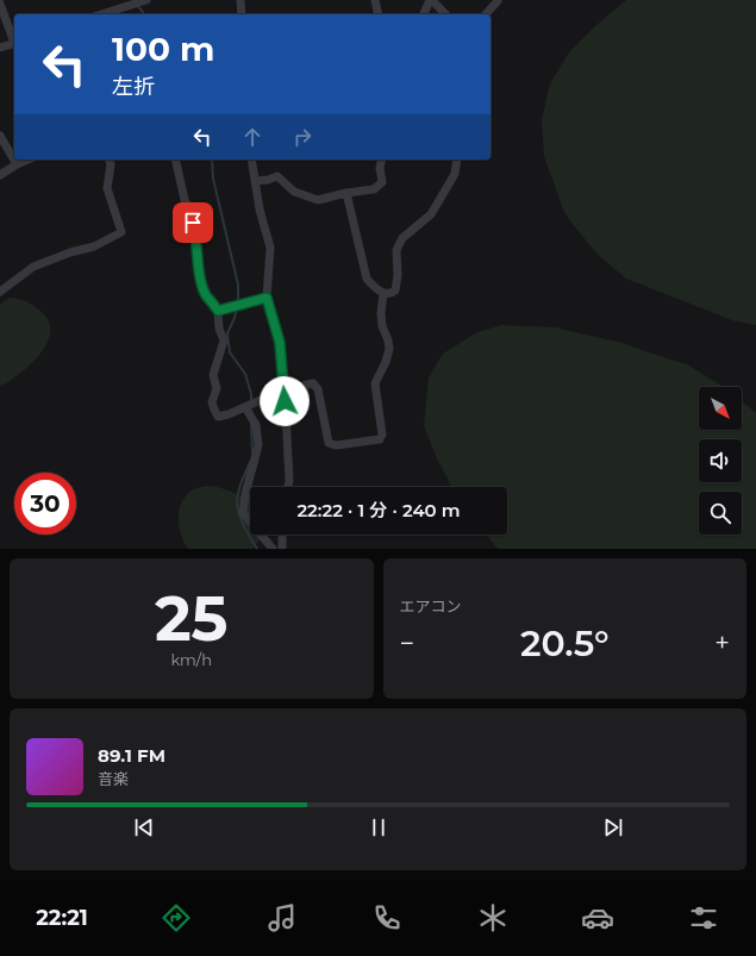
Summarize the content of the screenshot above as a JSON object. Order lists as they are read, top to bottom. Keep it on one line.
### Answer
{"north":"bottom right","page":{"turn":["100 m","左折"],"limit":"30","trip":"22:22 · 1 分 · 240 m","tile":[["25","km/h"],"エアコン"],"heat":["−","20.5°","+"],"song":["89.1 FM","音楽"],"tabs":"22:21"}}
